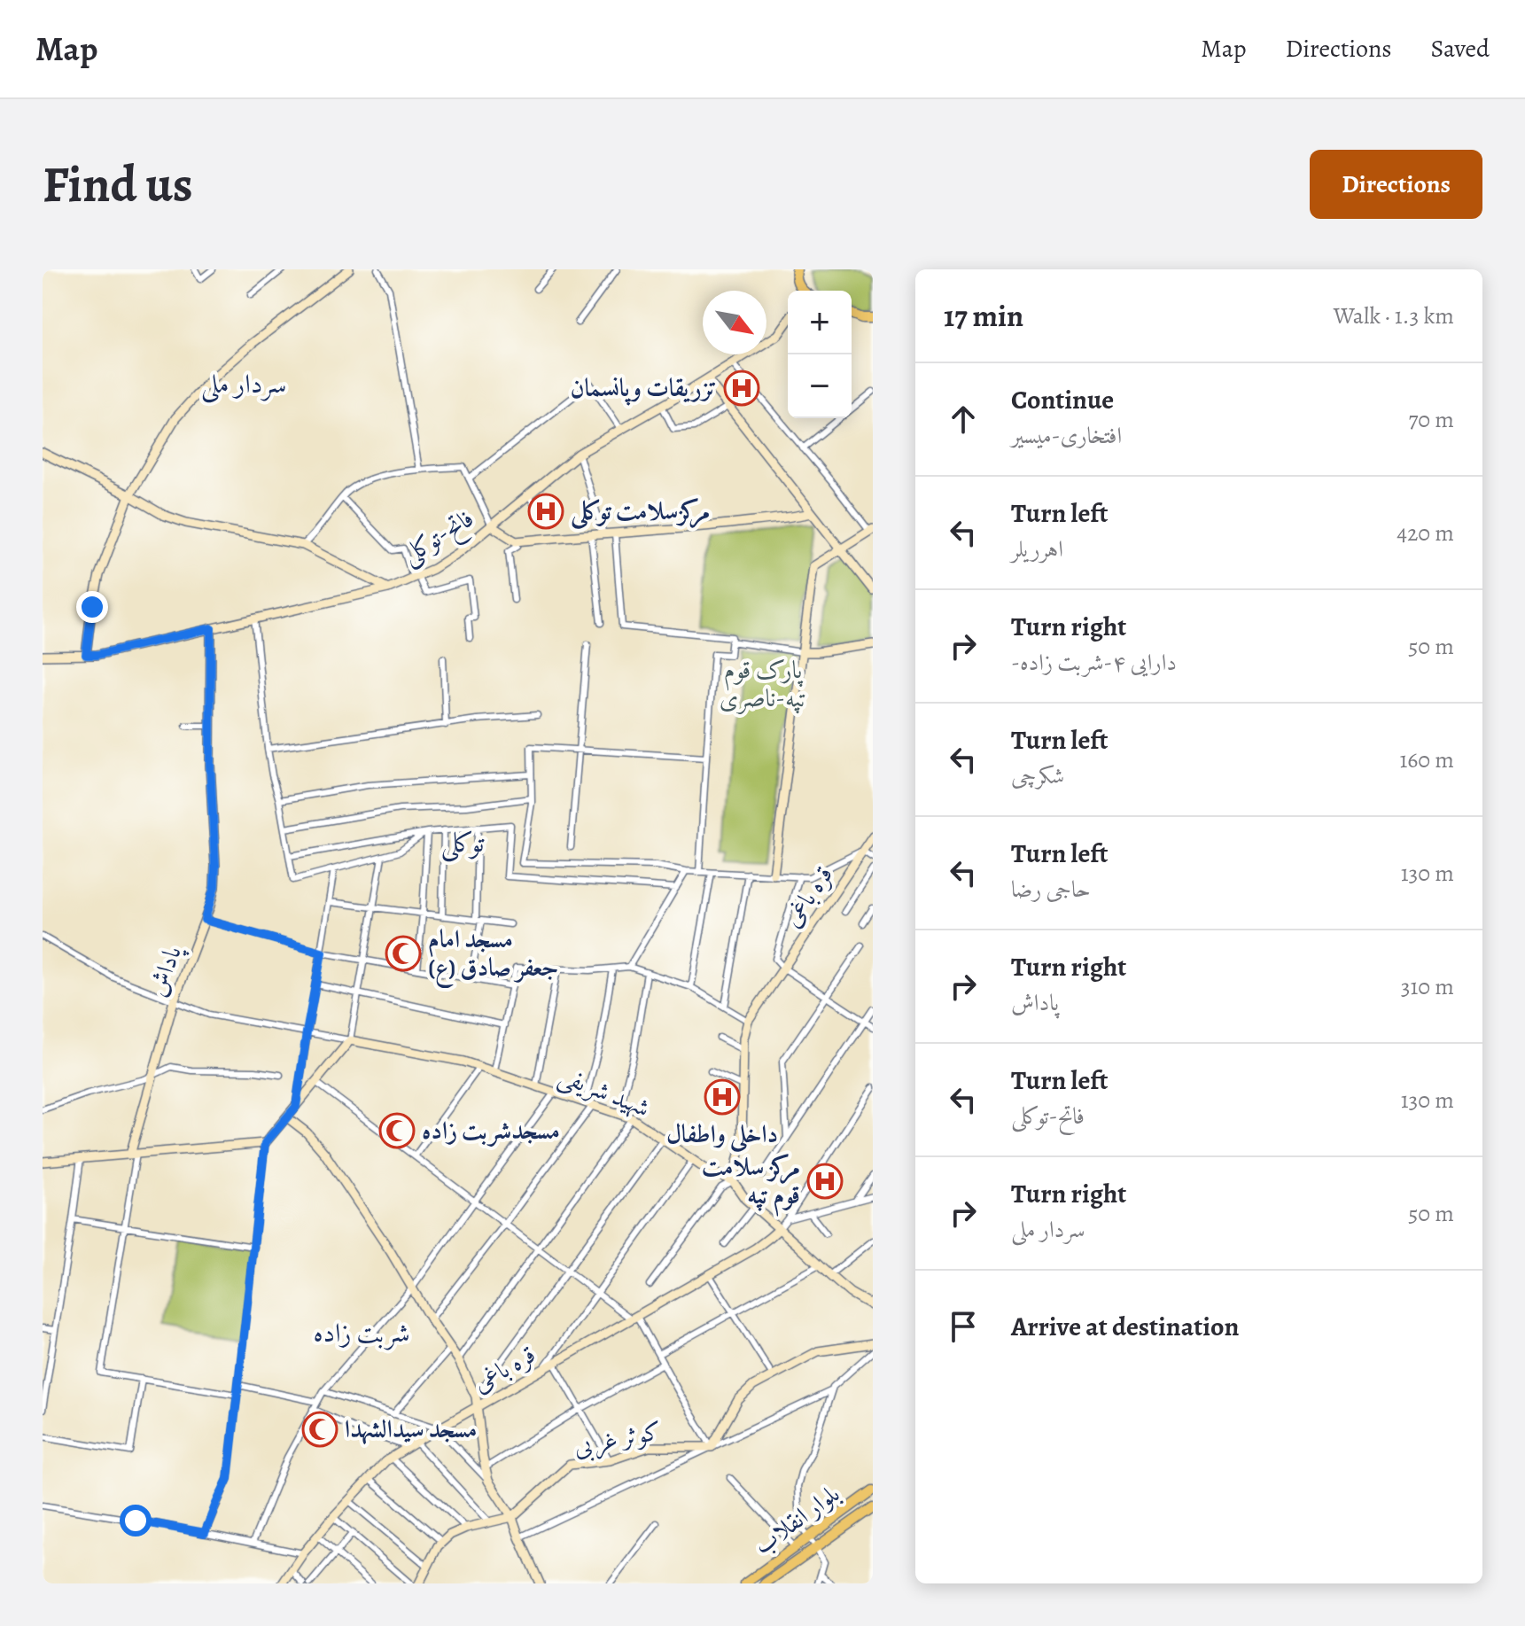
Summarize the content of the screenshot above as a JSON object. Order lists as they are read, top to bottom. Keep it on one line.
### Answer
{"streets":{"main road":["بلوار انقلاب"],"street":["فاتح-توکلی","قره باغی","پاداش","شهید شریفى","کوثر غربی"]},"crossings":[["فاتح-توکلی","پاداش"],["قره باغی","شهید شریفى"]],"districts":["سردار ملی","توکلی","شربت زاده"],"parks":["پارک قوم تپه-ناصری"],"places":{"hospital":["تزریقات وپانسمان","مرکزسلامت توکلی","داخلی واطفال","مرکز سلامت قوم تپه"],"mosque":["مسجد امام جعفر صادق (ع)","مسجدشربت زاده","مسجد سیدالشهدا"]},"north":"bottom right","page":{"header":"Map","nav":["Map","Directions","Saved"],"buttons":"Directions","title":"Find us","heading":["17 min","Walk · 1.3 km"],"map_buttons":["+","−"],"list":[["Continue","افتخاری-میسیر","70 m"],["Turn left","اهرریلر","420 m"],["Turn right","-دارایی ۴-شربت زاده","50 m"],["Turn left","شکرچی","160 m"],["Turn left","حاجی رضا","130 m"],["Turn right","پاداش","310 m"],["Turn left","فاتح-توکلی","130 m"],["Turn right","سردار ملی","50 m"],"Arrive at destination"]}}
